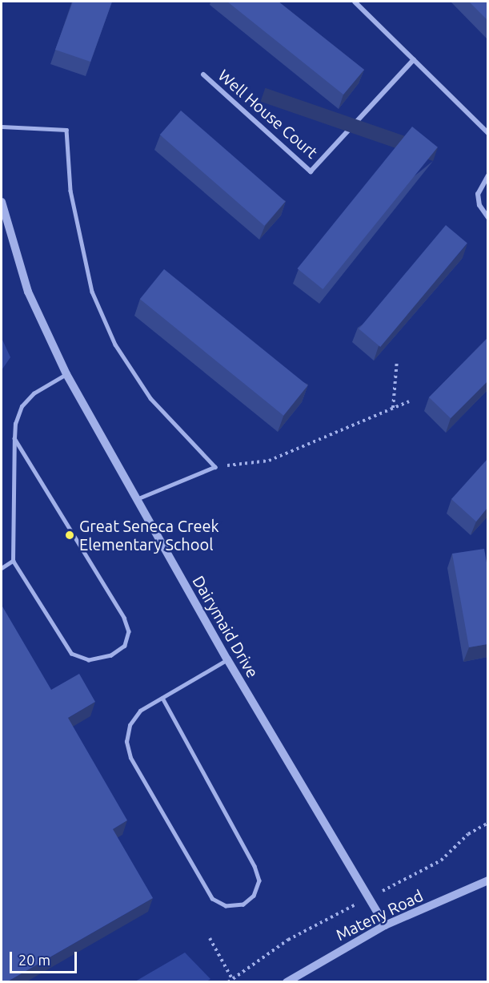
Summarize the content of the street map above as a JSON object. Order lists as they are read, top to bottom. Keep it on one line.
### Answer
{"streets":{"street":["Well House Court","Dairymaid Drive","Mateny Road"]},"crossings":[["Dairymaid Drive","Mateny Road"]],"places":["Great Seneca Creek Elementary School"],"scale_bar":"20 m"}
